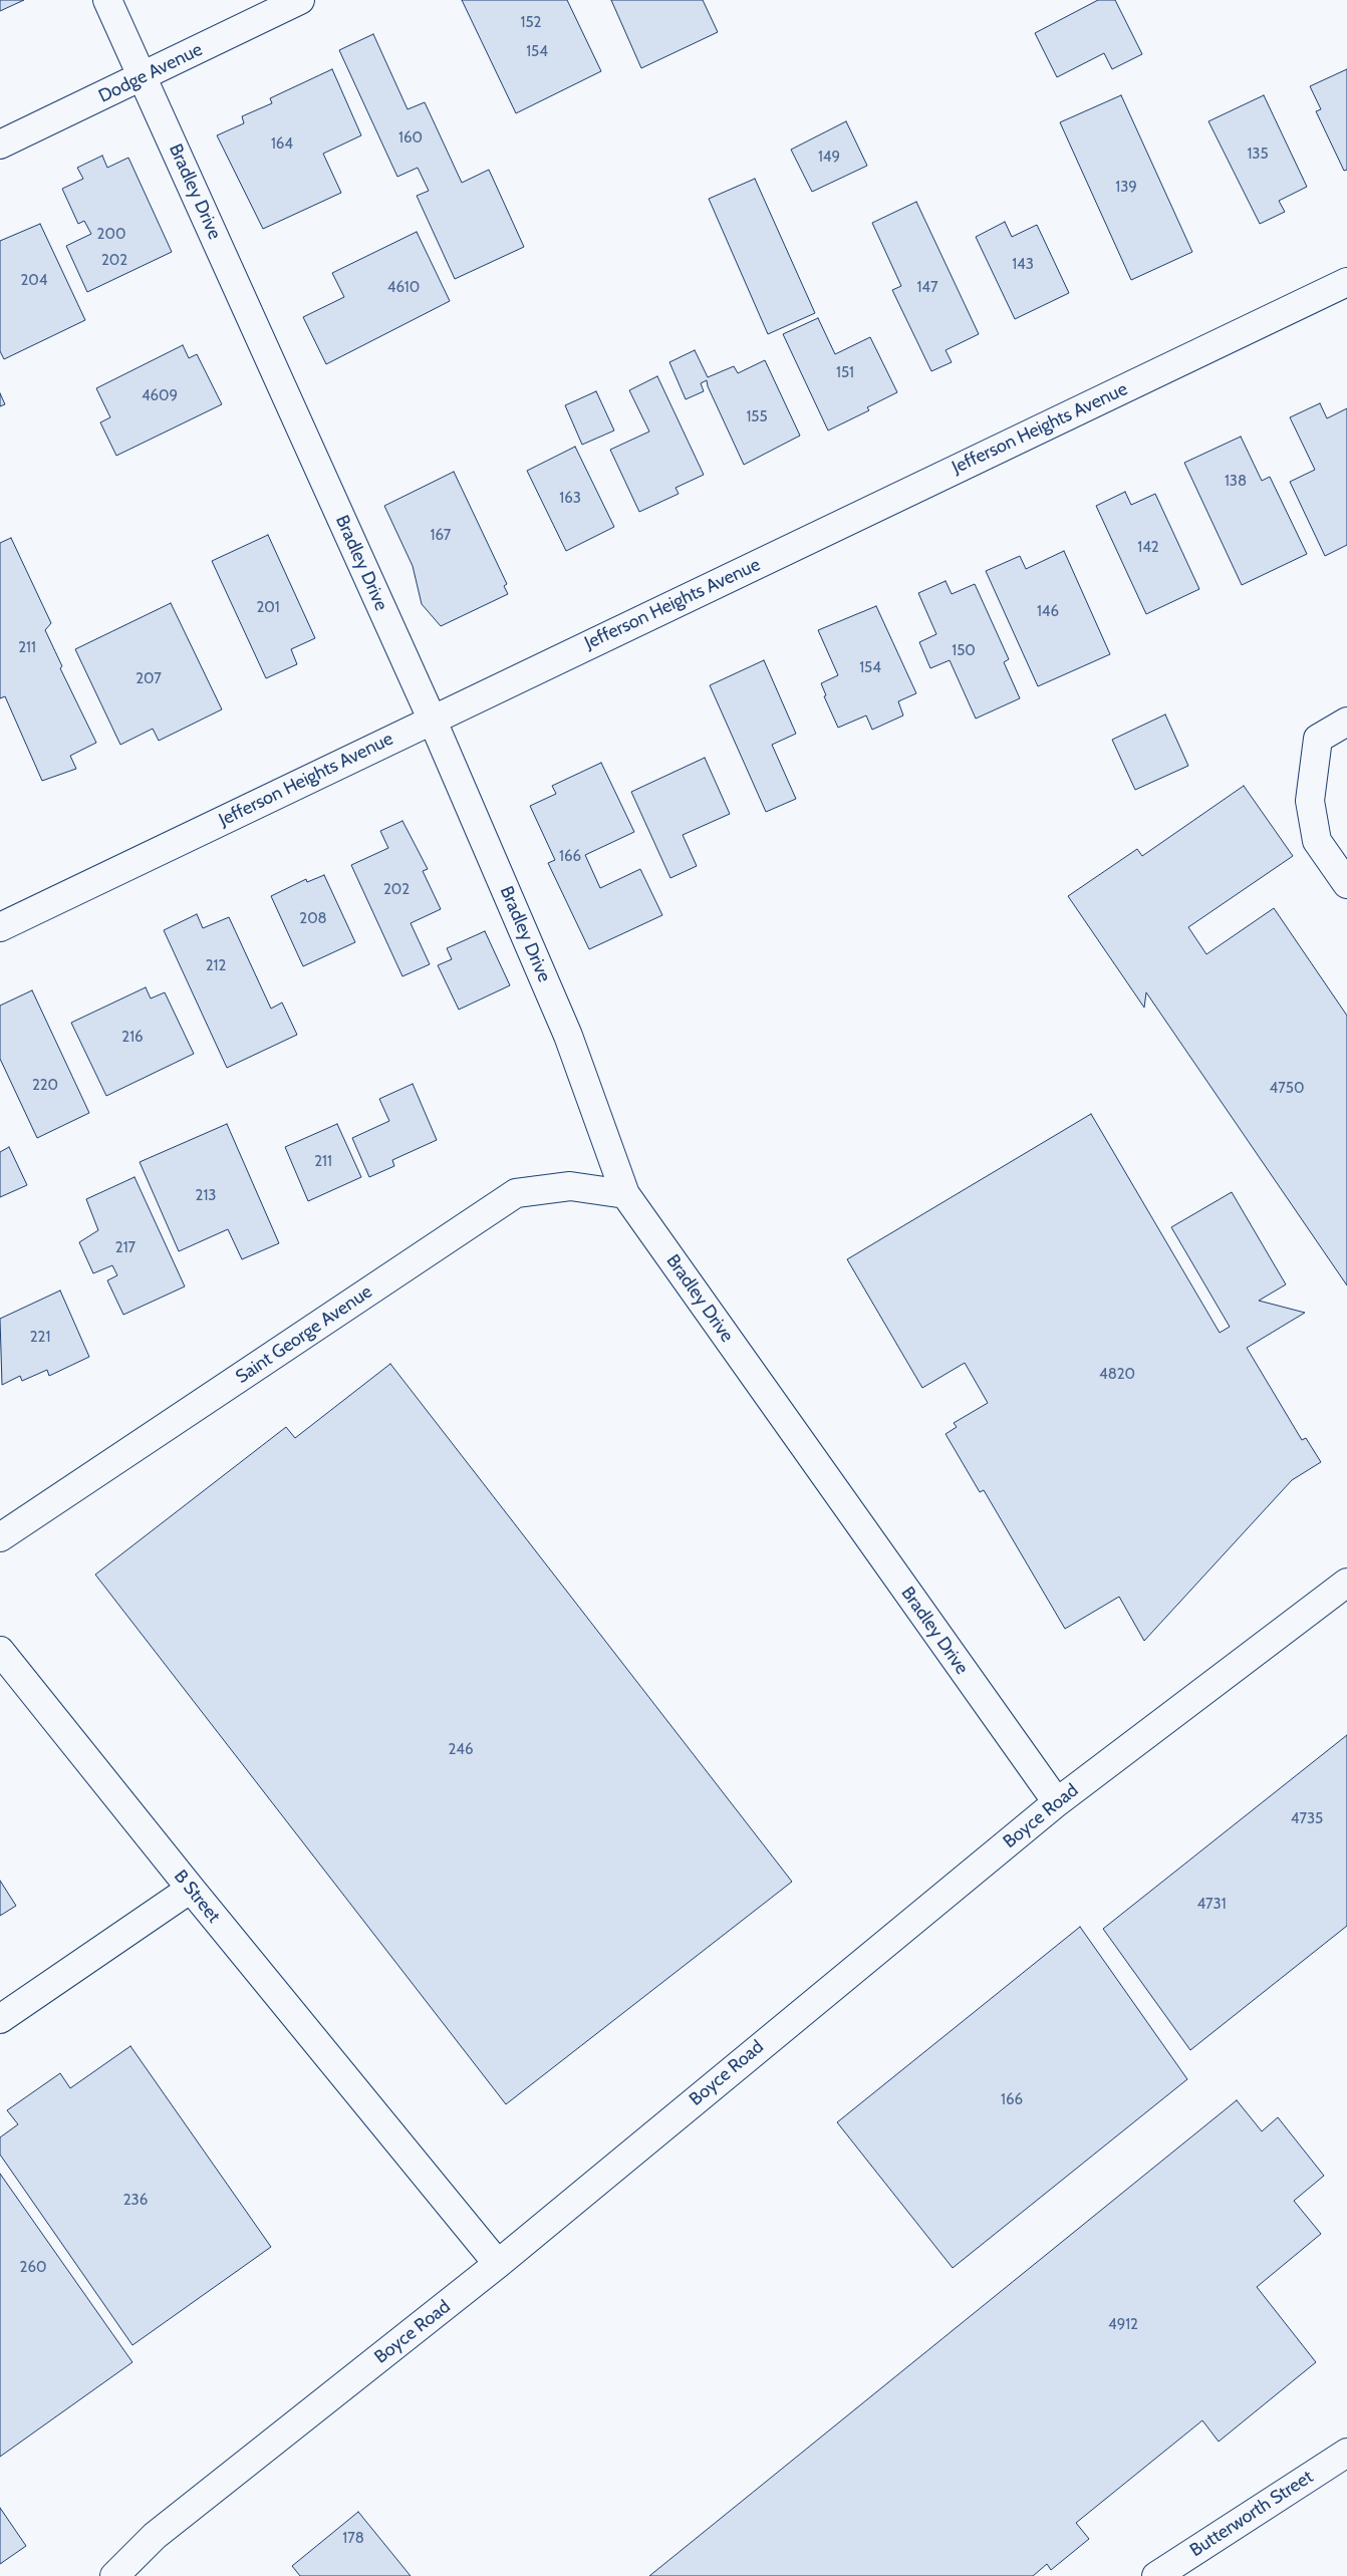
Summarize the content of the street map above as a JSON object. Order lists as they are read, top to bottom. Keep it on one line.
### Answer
{"streets":{"street":["Dodge Avenue","Bradley Drive","Jefferson Heights Avenue","Saint George Avenue","Boyce Road","B Street","Butterworth Street"]},"crossings":[["Dodge Avenue","Bradley Drive"],["Bradley Drive","Jefferson Heights Avenue"],["Bradley Drive","Saint George Avenue"],["Bradley Drive","Boyce Road"],["Boyce Road","B Street"]],"house_numbers":["152","154","160","164","135","149","139","200","202","143","204","4610","147","151","4609","155","138","163","167","142","201","146","211","150","154","207","166","202","208","212","216","220","4750","211","213","217","221","4820","246","4735","4731","166","236","260","4912","178"]}
